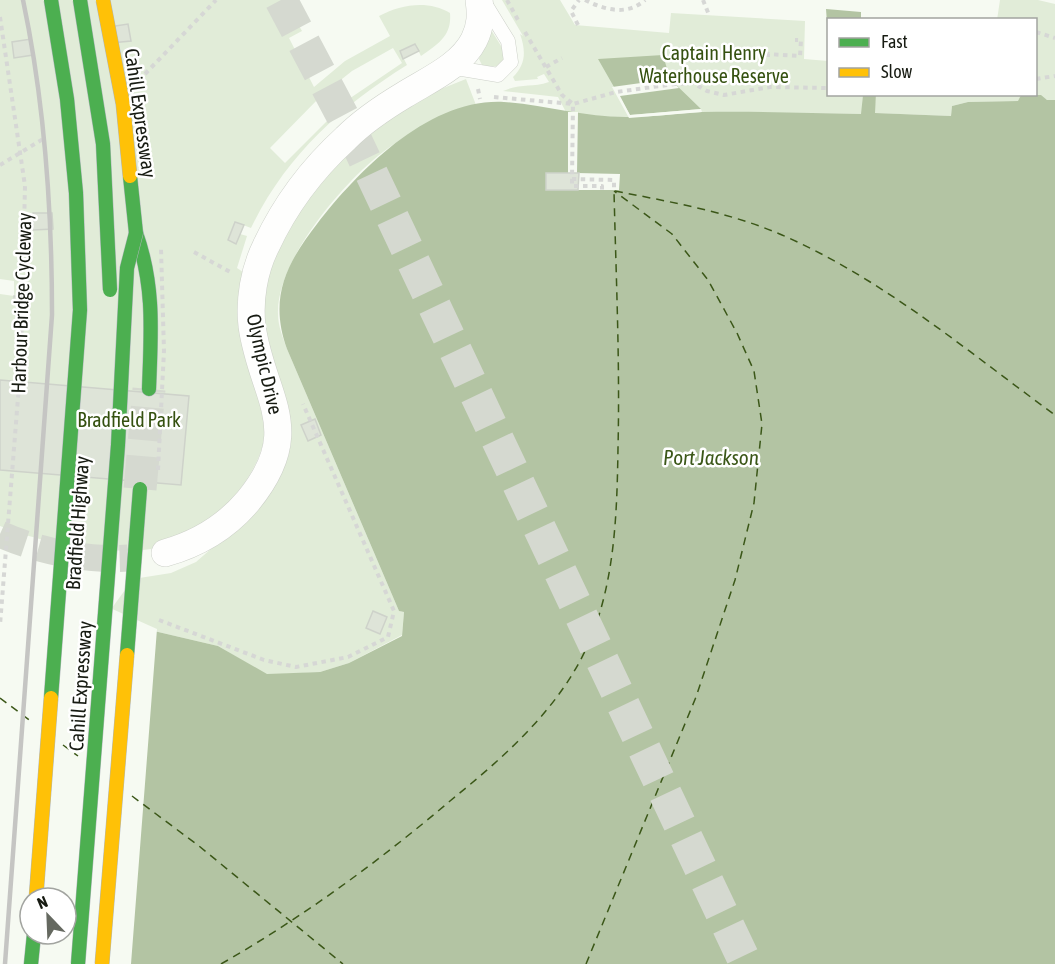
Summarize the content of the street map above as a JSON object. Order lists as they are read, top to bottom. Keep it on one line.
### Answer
{"streets":{"highway":["Cahill Expressway","Bradfield Highway"],"street":["Olympic Drive"],"path":["Harbour Bridge Cycleway"]},"water":["Port Jackson"],"parks":["Captain Henry Waterhouse Reserve","Bradfield Park"],"legend":["Fast","Slow"],"north":"top left"}
